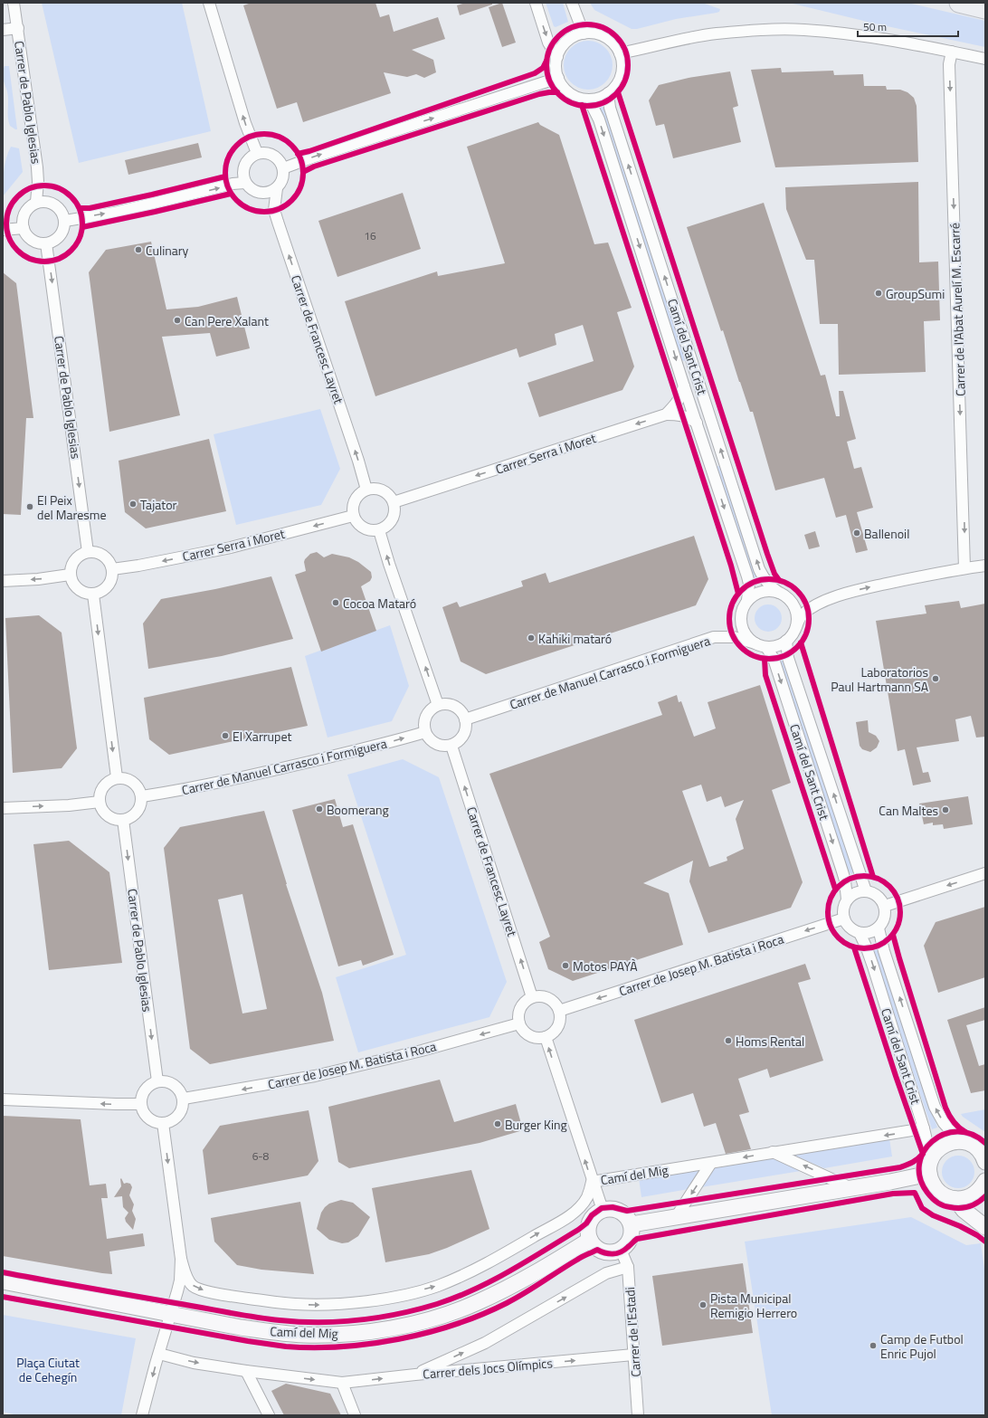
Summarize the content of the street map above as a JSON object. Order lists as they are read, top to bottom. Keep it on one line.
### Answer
{"streets":{"street":["Carrer de Pablo Iglesias","Carrer de l'Abat Aurelí M. Escarré","Carrer de Francesc Layret","Camí del Sant Crist","Carrer Serra i Moret","Carrer de Manuel Carrasco i Formiguera","Carrer de Josep M. Batista i Roca","Camí del Mig","Carrer de l'Estadi","Carrer dels Jocs Olímpics"]},"crossings":[["Carrer de Pablo Iglesias","Carrer Serra i Moret"],["Carrer de Pablo Iglesias","Carrer de Manuel Carrasco i Formiguera"],["Carrer de Pablo Iglesias","Carrer de Josep M. Batista i Roca"],["Carrer de Francesc Layret","Carrer Serra i Moret"],["Carrer de Francesc Layret","Carrer de Manuel Carrasco i Formiguera"],["Carrer de Francesc Layret","Carrer de Josep M. Batista i Roca"],["Camí del Sant Crist","Carrer Serra i Moret"],["Camí del Sant Crist","Carrer de Manuel Carrasco i Formiguera"],["Camí del Sant Crist","Carrer de Josep M. Batista i Roca"],["Camí del Sant Crist","Camí del Mig"],["Camí del Mig","Carrer de l'Estadi"],["Carrer de l'Estadi","Carrer dels Jocs Olímpics"]],"one_way":["Carrer de Pablo Iglesias","Carrer de l'Abat Aurelí M. Escarré","Carrer de Francesc Layret","Carrer Serra i Moret","Carrer de Manuel Carrasco i Formiguera","Carrer de Josep M. Batista i Roca"],"parks":["Plaça Ciutat de Cehegín"],"places":["Culinary","GroupSumi","Can Pere Xalant","Tajator","El Peix del Maresme","Ballenoil","Cocoa Mataró","Kahiki mataró","Laboratorios Paul Hartmann SA","El Xarrupet","Boomerang","Can Maltes","Motos PAYÀ","Homs Rental","Burger King","Pista Municipal Remigio Herrero","Camp de Futbol Enric Pujol"],"house_numbers":["16","6-8"],"scale_bar":"50 m"}
